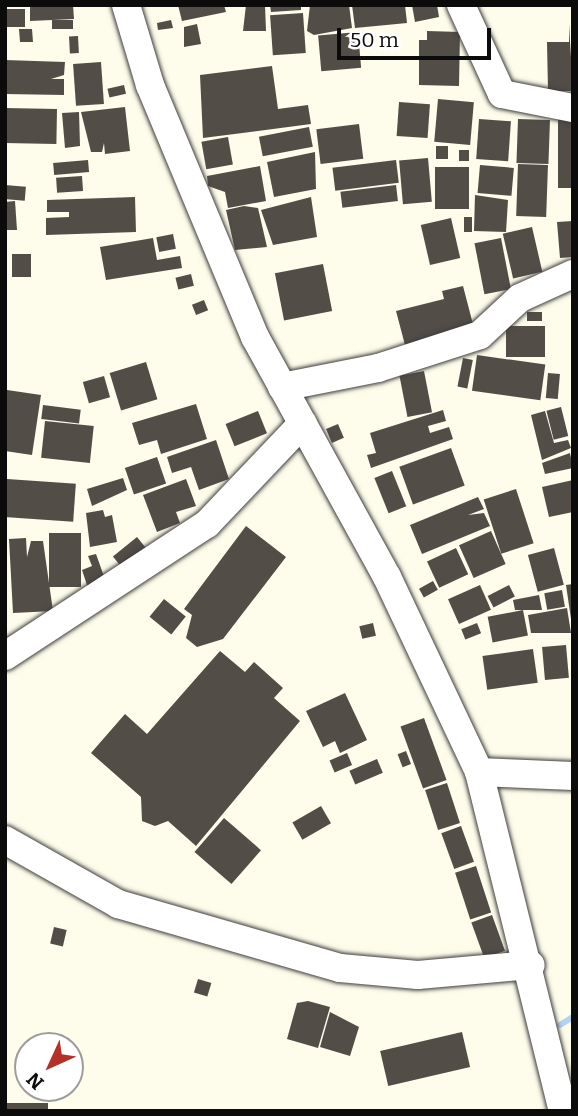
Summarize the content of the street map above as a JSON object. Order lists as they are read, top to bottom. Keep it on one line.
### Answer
{"scale_bar":"50 m","north":"bottom left"}
